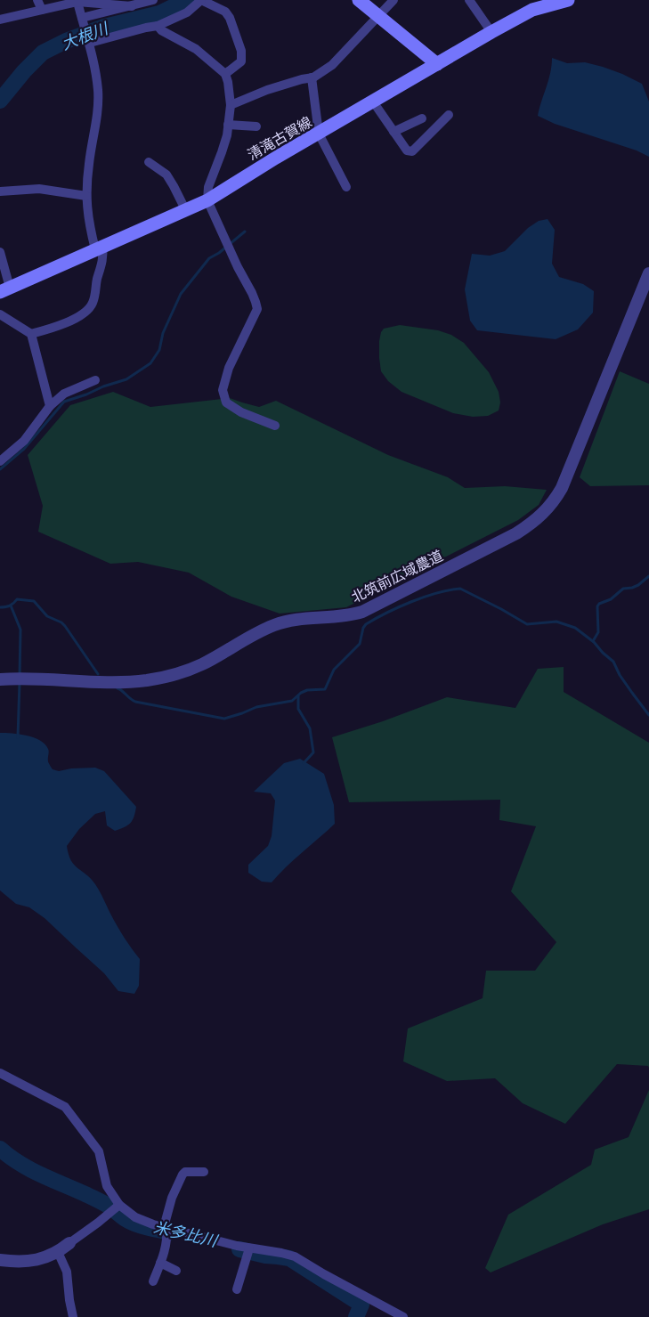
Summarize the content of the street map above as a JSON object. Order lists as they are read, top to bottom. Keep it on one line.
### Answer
{"streets":{"main road":["清滝古賀線"],"street":["北筑前広域農道"]},"water":["大根川","米多比川"]}
